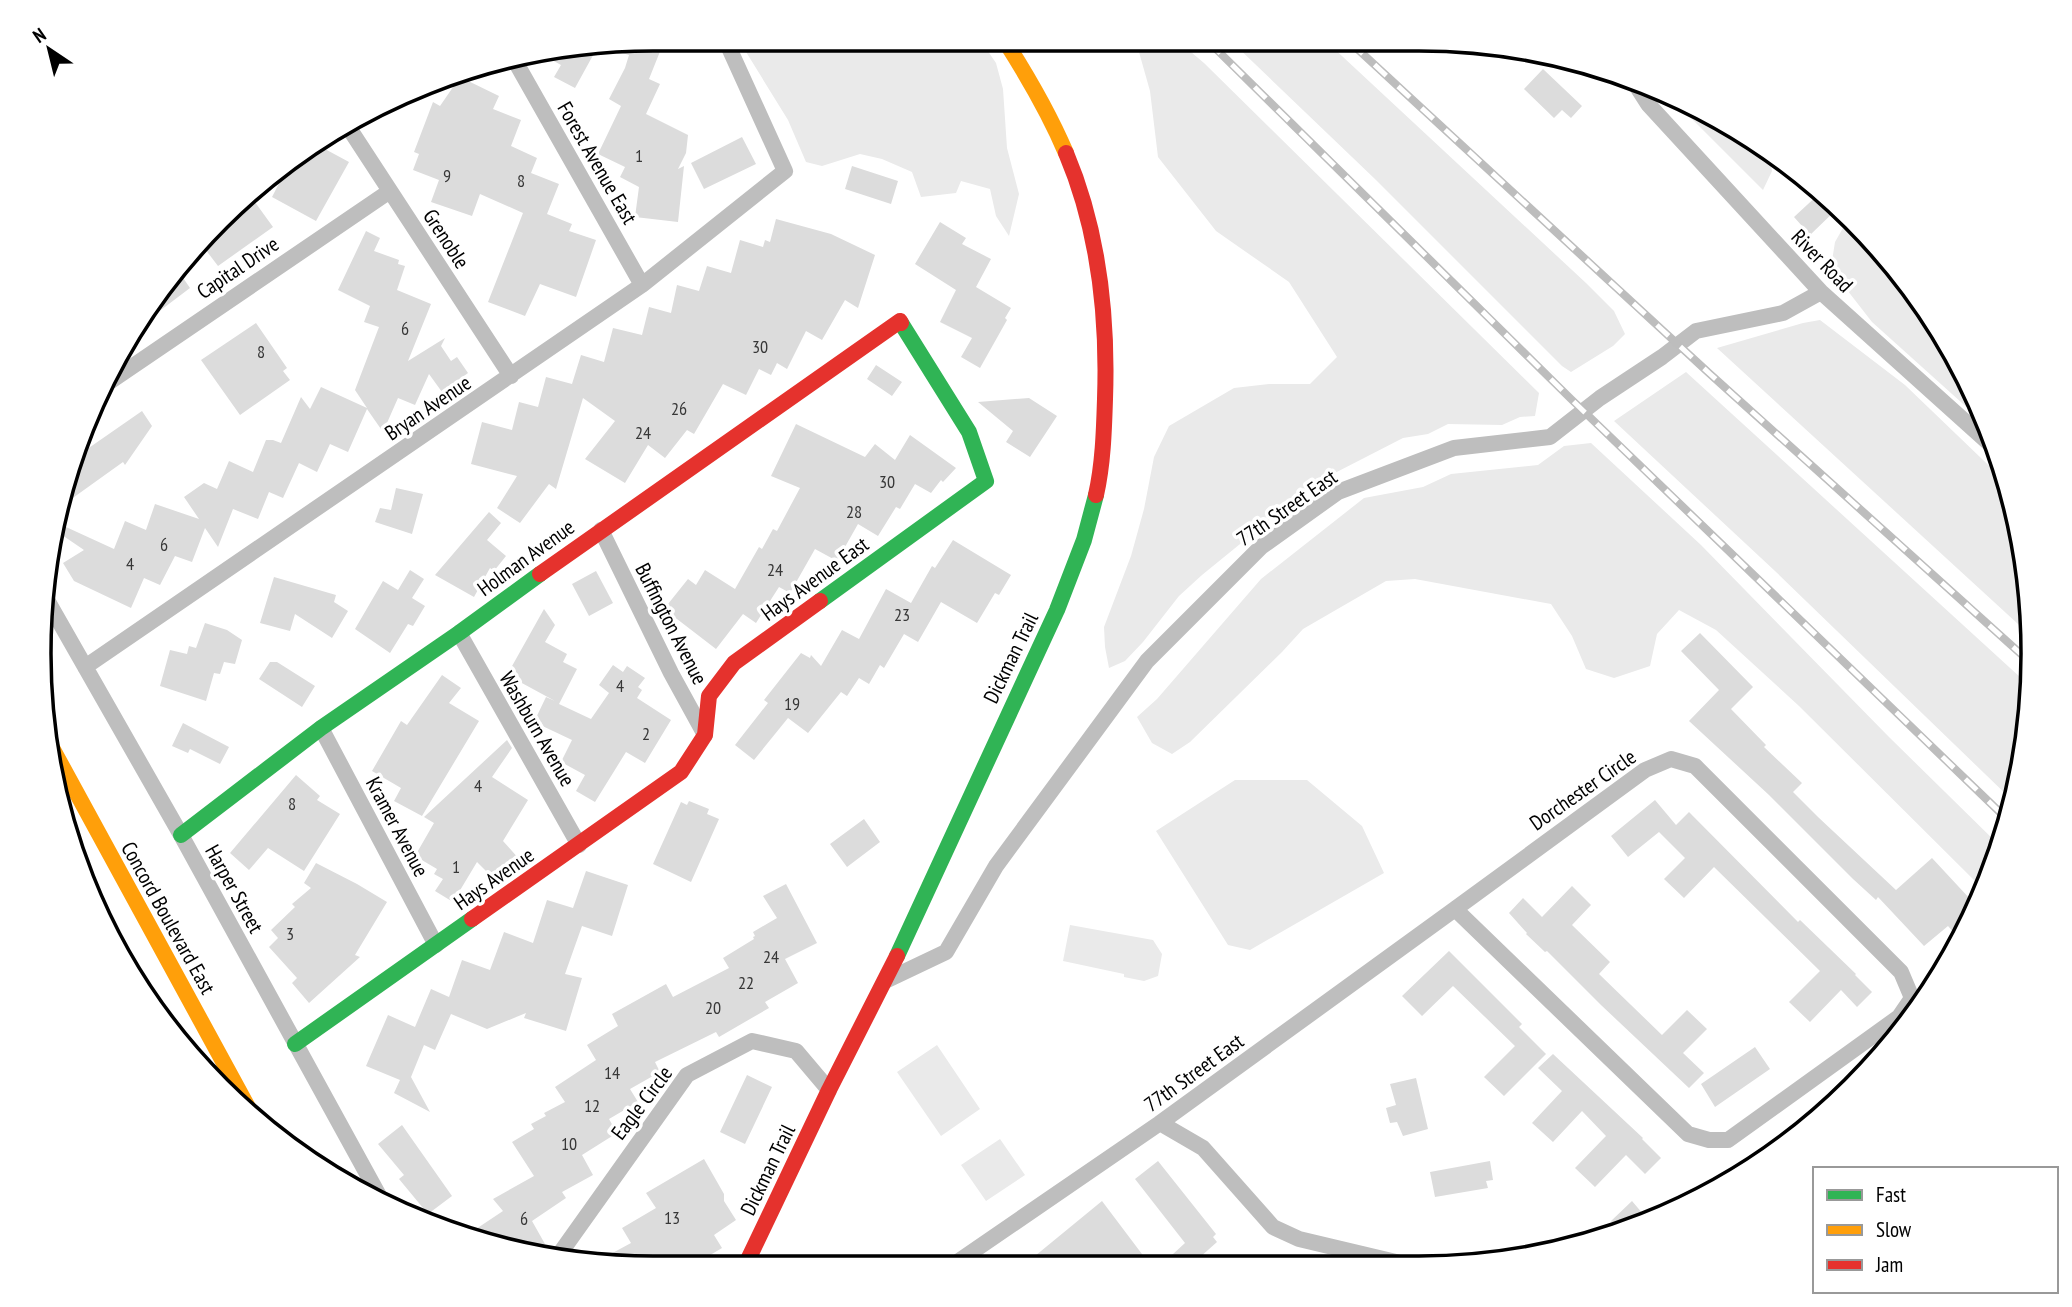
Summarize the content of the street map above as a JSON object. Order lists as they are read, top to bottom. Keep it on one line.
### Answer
{"streets":{"street":["Forest Avenue East","Grenoble","River Road","Capital Drive","Bryan Avenue","77th Street East","Holman Avenue","Hays Avenue East","Buffington Avenue","Dickman Trail","Washburn Avenue","Dorchester Circle","Kramer Avenue","Hays Avenue","Harper Street","Concord Boulevard East","Eagle Circle"]},"crossings":[["Forest Avenue East","Bryan Avenue"],["Grenoble","Capital Drive"],["Grenoble","Bryan Avenue"],["River Road","77th Street East"],["Bryan Avenue","Harper Street"],["77th Street East","Dickman Trail"],["77th Street East","Dorchester Circle"],["Holman Avenue","Hays Avenue East"],["Holman Avenue","Buffington Avenue"],["Holman Avenue","Washburn Avenue"],["Holman Avenue","Kramer Avenue"],["Holman Avenue","Harper Street"],["Hays Avenue East","Buffington Avenue"],["Hays Avenue East","Hays Avenue"],["Buffington Avenue","Hays Avenue"],["Dickman Trail","Eagle Circle"],["Washburn Avenue","Hays Avenue"],["Kramer Avenue","Hays Avenue"],["Hays Avenue","Harper Street"]],"house_numbers":["1","9","8","6","30","8","26","24","30","28","6","4","24","23","4","19","2","4","8","1","3","24","22","20","14","12","10","13","6"],"legend":["Fast","Slow","Jam"],"north":"top left"}
